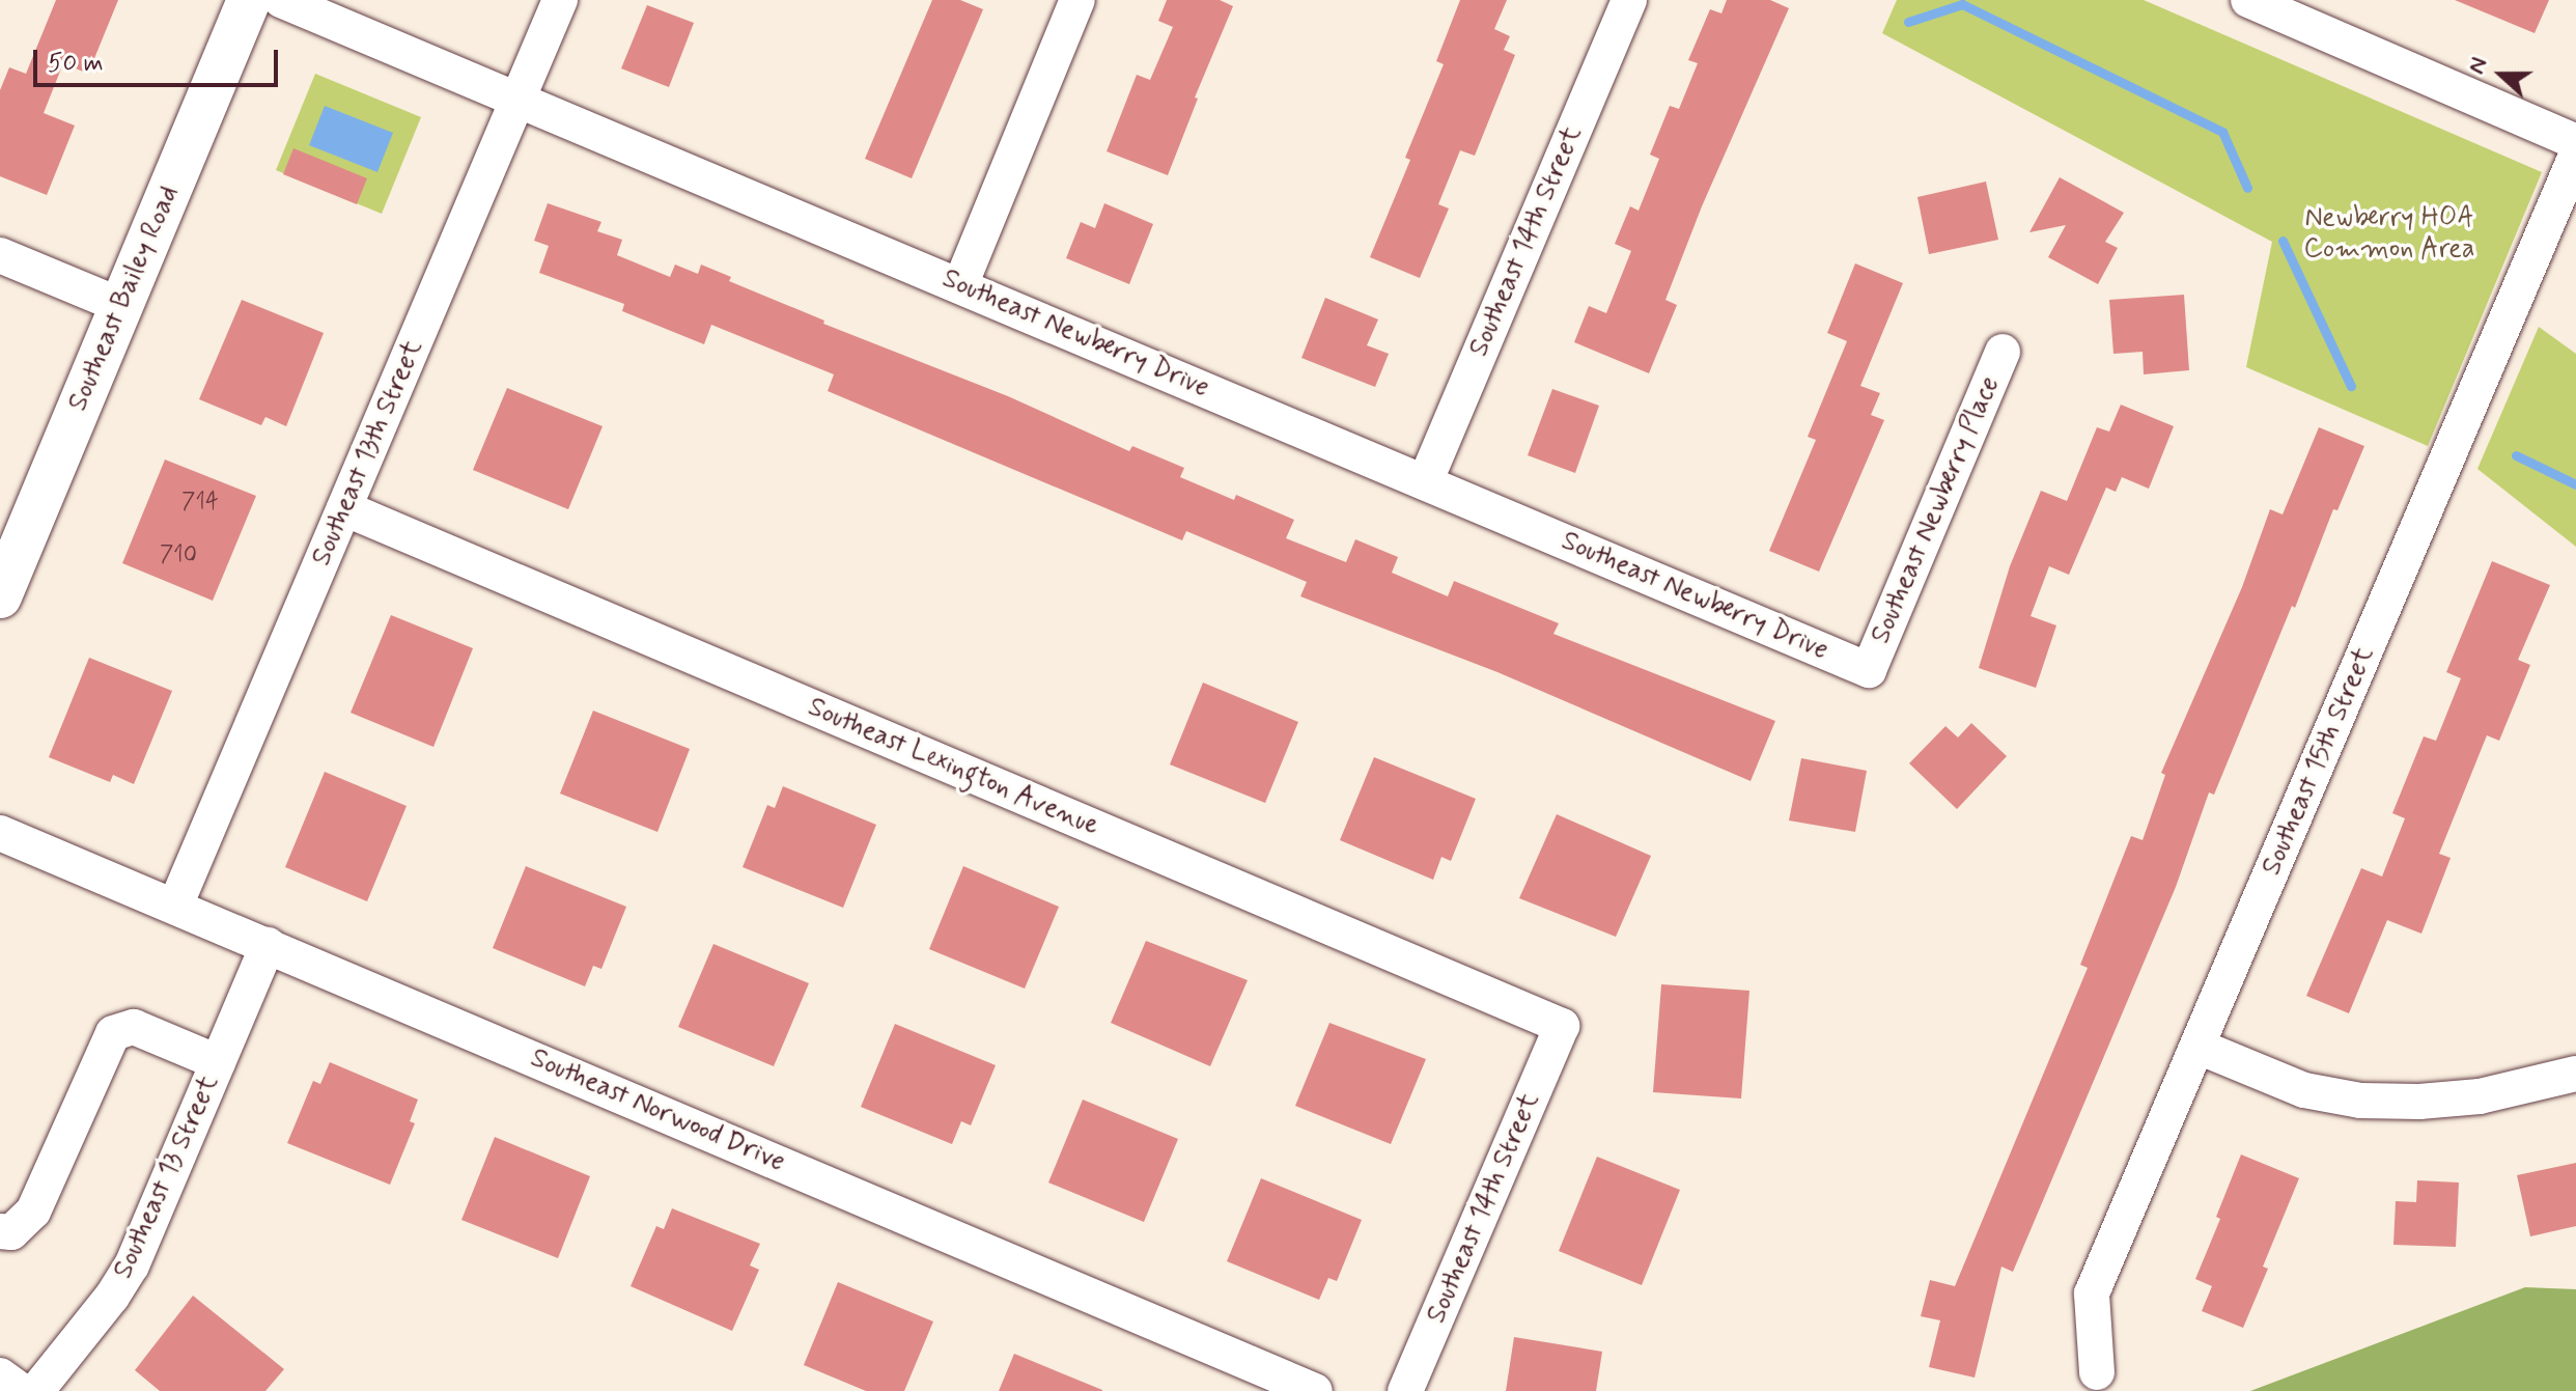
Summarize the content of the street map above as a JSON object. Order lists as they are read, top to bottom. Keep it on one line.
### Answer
{"streets":{"main road":["Southeast Bailey Road"],"street":["Southeast 14th Street","Southeast Newberry Drive","Southeast 13th Street","Southeast Newberry Place","Southeast 15th Street","Southeast Lexington Avenue","Southeast Norwood Drive","Southeast 13 Street"]},"crossings":[["Southeast 14th Street","Southeast Newberry Drive"],["Southeast 14th Street","Southeast Lexington Avenue"],["Southeast Newberry Drive","Southeast 13th Street"],["Southeast Newberry Drive","Southeast Newberry Place"],["Southeast 13th Street","Southeast Lexington Avenue"],["Southeast 13th Street","Southeast Norwood Drive"],["Southeast Norwood Drive","Southeast 13 Street"]],"parks":["Newberry HOA Common Area"],"house_numbers":["714","710"],"scale_bar":"50 m","north":"left"}
